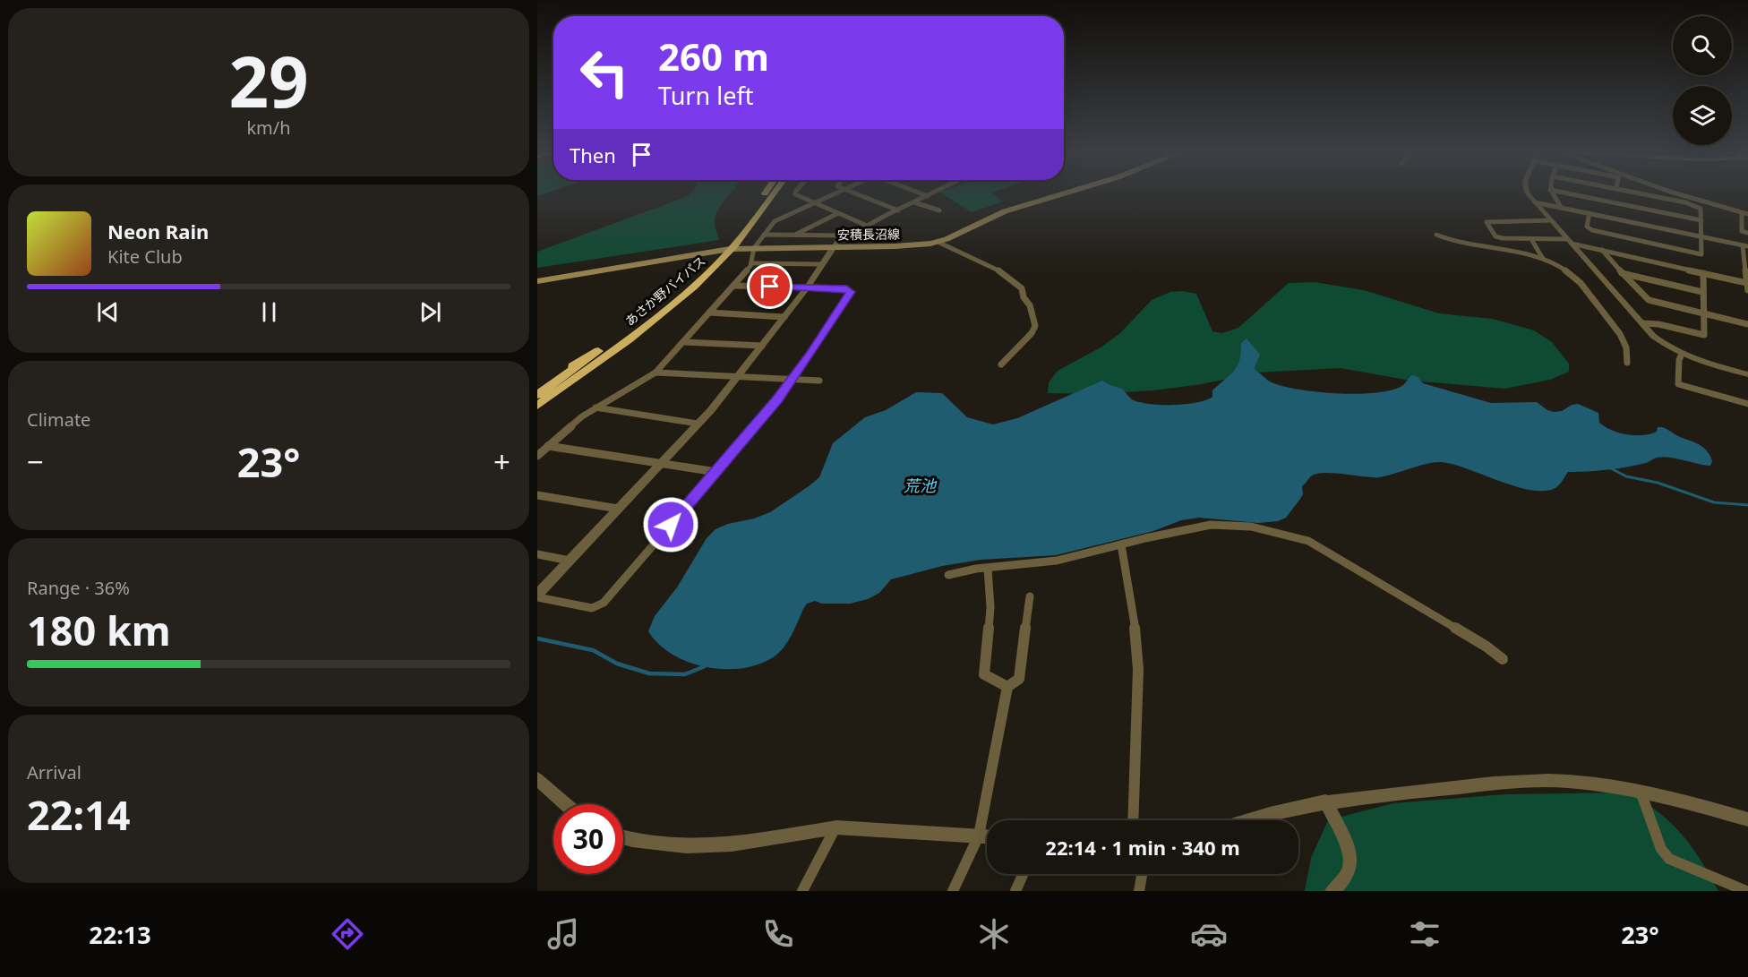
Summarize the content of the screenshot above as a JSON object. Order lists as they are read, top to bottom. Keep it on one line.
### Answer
{"streets":{"highway":["あさか野バイパス"],"main road":["安積長沼線"]},"crossings":[["安積長沼線","あさか野バイパス"]],"water":["荒池"],"page":{"tile":[["29","km/h"],"Climate",["Range · 36%","180 km"],["Arrival","22:14"]],"turn":["260 m","Turn left"],"then":"Then","song":["Neon Rain","Kite Club"],"heat":["−","23°","+"],"limit":"30","trip":"22:14 · 1 min · 340 m","tabs":["22:13","23°"]}}
